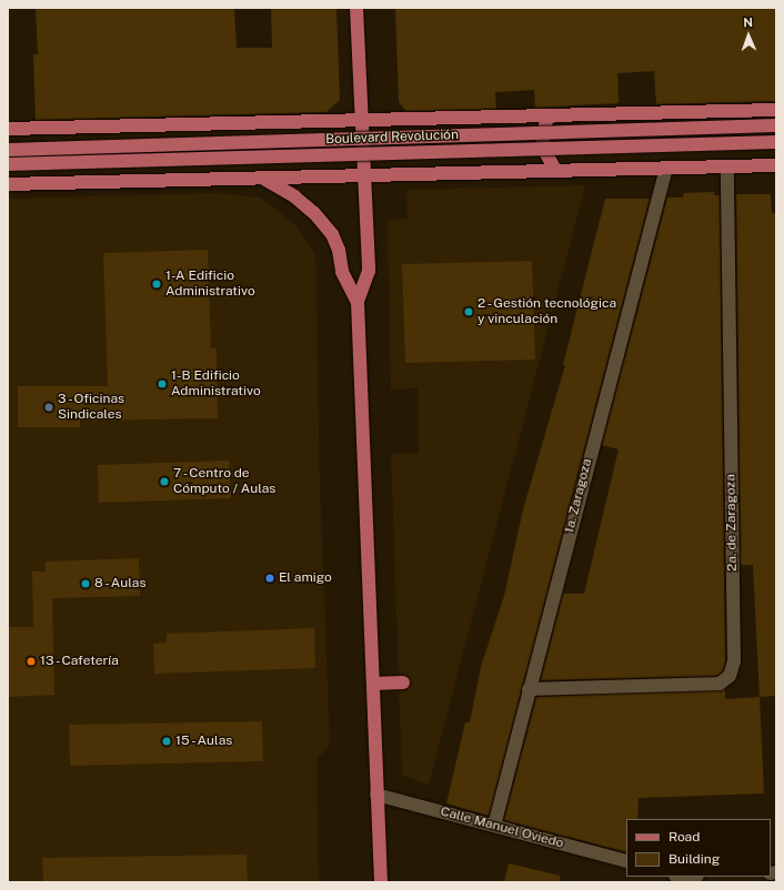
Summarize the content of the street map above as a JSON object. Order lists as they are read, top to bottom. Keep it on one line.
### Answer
{"streets":{"main road":["Boulevard Revolución"],"street":["1a. Zaragoza","2a. de Zaragoza","Calle Manuel Oviedo"]},"crossings":[["1a. Zaragoza","2a. de Zaragoza"],["1a. Zaragoza","Calle Manuel Oviedo"]],"places":["1-A Edificio Administrativo","2 - Gestión tecnológica y vinculación","1-B Edificio Administrativo","3 - Oficinas Sindicales","7 - Centro de Cómputo / Aulas","El amigo","8 - Aulas","13 - Cafetería","15 - Aulas"],"legend":["Road","Building"],"north":"top"}
